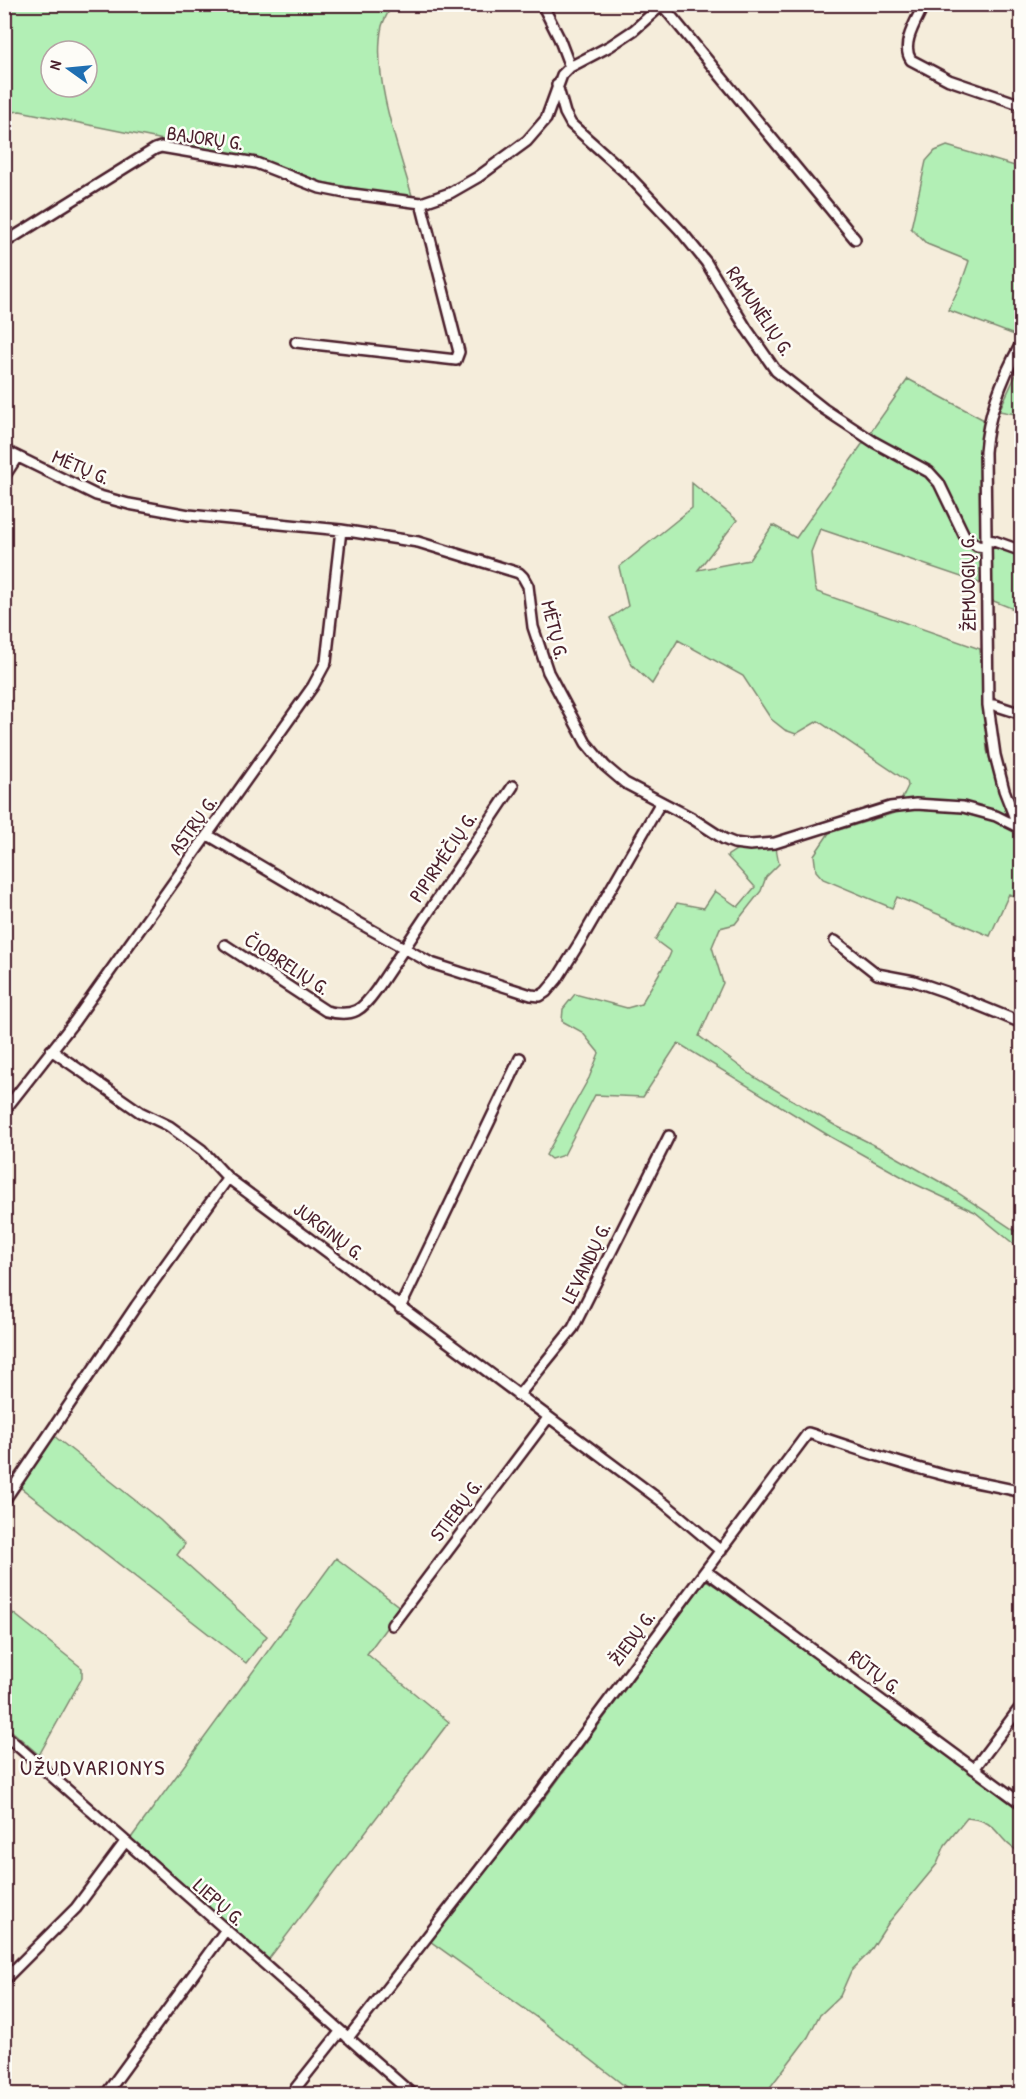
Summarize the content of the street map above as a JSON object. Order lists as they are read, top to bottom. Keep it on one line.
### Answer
{"streets":{"street":["BAJORŲ G.","RAMUNĖLIŲ G.","MĖTŲ G.","ŽEMUOGIŲ G.","ASTRŲ G.","PIPIRMĖČIŲ G.","ČIOBRELIŲ G.","JURGINŲ G.","LEVANDŲ G.","STIEBŲ G.","ŽIEDŲ G.","RŪTŲ G.","LIEPŲ G."]},"crossings":[["RAMUNĖLIŲ G.","ŽEMUOGIŲ G."],["MĖTŲ G.","ŽEMUOGIŲ G."],["MĖTŲ G.","ASTRŲ G."],["ASTRŲ G.","JURGINŲ G."],["PIPIRMĖČIŲ G.","ČIOBRELIŲ G."],["JURGINŲ G.","LEVANDŲ G."],["JURGINŲ G.","STIEBŲ G."],["JURGINŲ G.","ŽIEDŲ G."],["ŽIEDŲ G.","RŪTŲ G."],["ŽIEDŲ G.","LIEPŲ G."]],"districts":["UŽUDVARIONYS"],"north":"left"}
